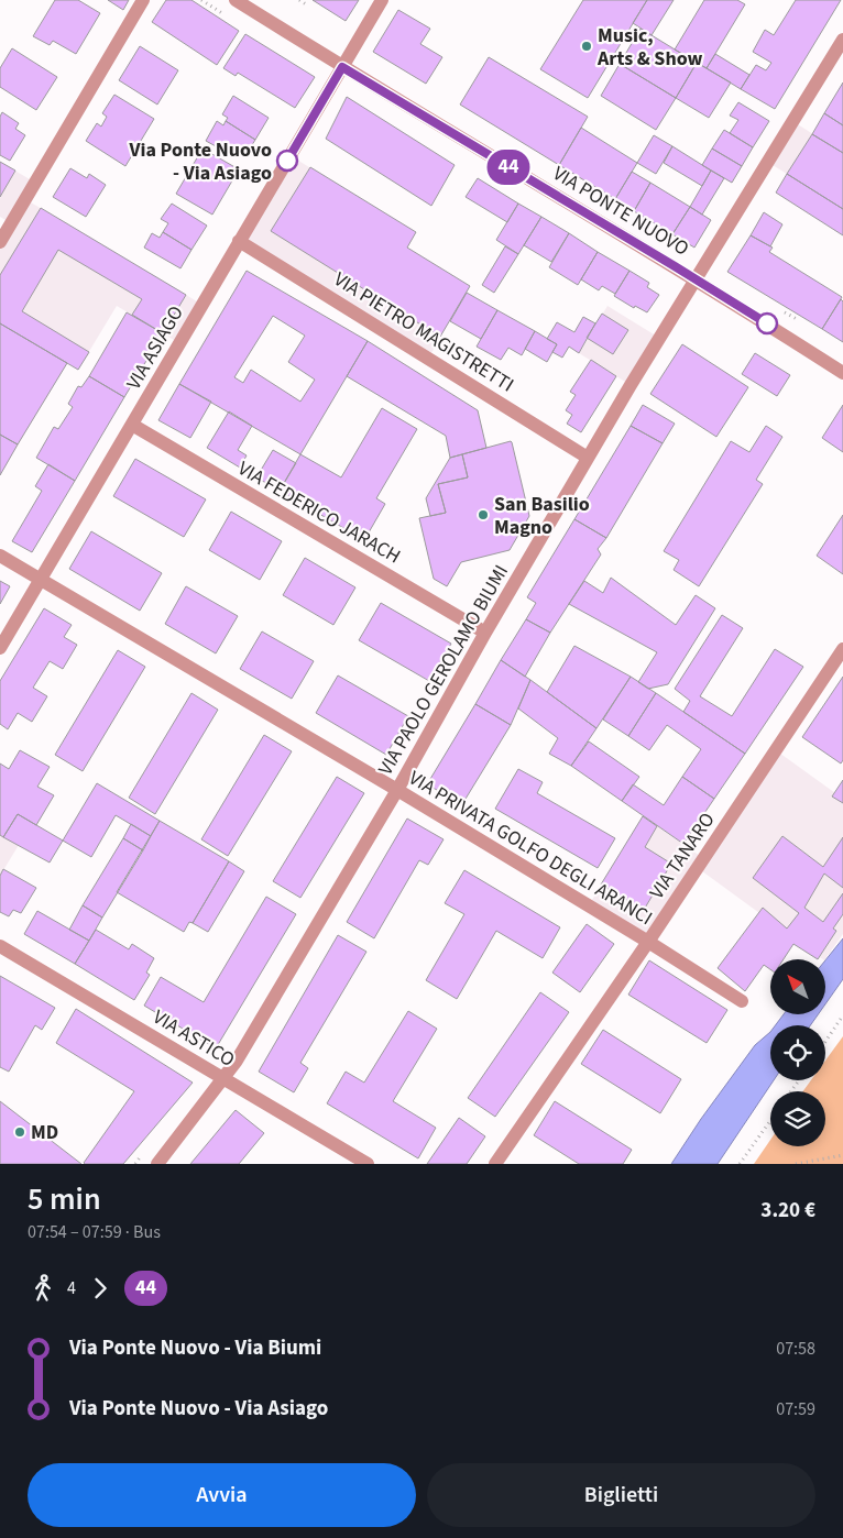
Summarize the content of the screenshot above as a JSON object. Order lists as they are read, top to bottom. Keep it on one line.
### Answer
{"streets":{"street":["VIA PONTE NUOVO","VIA PIETRO MAGISTRETTI","VIA ASIAGO","VIA FEDERICO JARACH","VIA PAOLO GEROLAMO BIUMI","VIA PRIVATA GOLFO DEGLI ARANCI","VIA TANARO","VIA ASTICO"]},"crossings":[["VIA PONTE NUOVO","VIA ASIAGO"],["VIA PONTE NUOVO","VIA PAOLO GEROLAMO BIUMI"],["VIA PIETRO MAGISTRETTI","VIA ASIAGO"],["VIA PIETRO MAGISTRETTI","VIA PAOLO GEROLAMO BIUMI"],["VIA ASIAGO","VIA FEDERICO JARACH"],["VIA ASIAGO","VIA PRIVATA GOLFO DEGLI ARANCI"],["VIA FEDERICO JARACH","VIA PAOLO GEROLAMO BIUMI"],["VIA PAOLO GEROLAMO BIUMI","VIA PRIVATA GOLFO DEGLI ARANCI"],["VIA PAOLO GEROLAMO BIUMI","VIA ASTICO"],["VIA PRIVATA GOLFO DEGLI ARANCI","VIA TANARO"]],"places":["Music, Arts & Show","Via Ponte Nuovo - Via Asiago","San Basilio Magno","MD"],"lines":["bus line 44"],"north":"top left","page":{"on_map":"44","heading":["5 min","07:54 – 07:59 · Bus","3.20 €"],"legs":["4","44"],"list":[{"name":"Via Ponte Nuovo - Via Biumi","value":"07:58"},{"name":"Via Ponte Nuovo - Via Asiago","value":"07:59"}],"buttons":["Avvia","Biglietti"]}}
